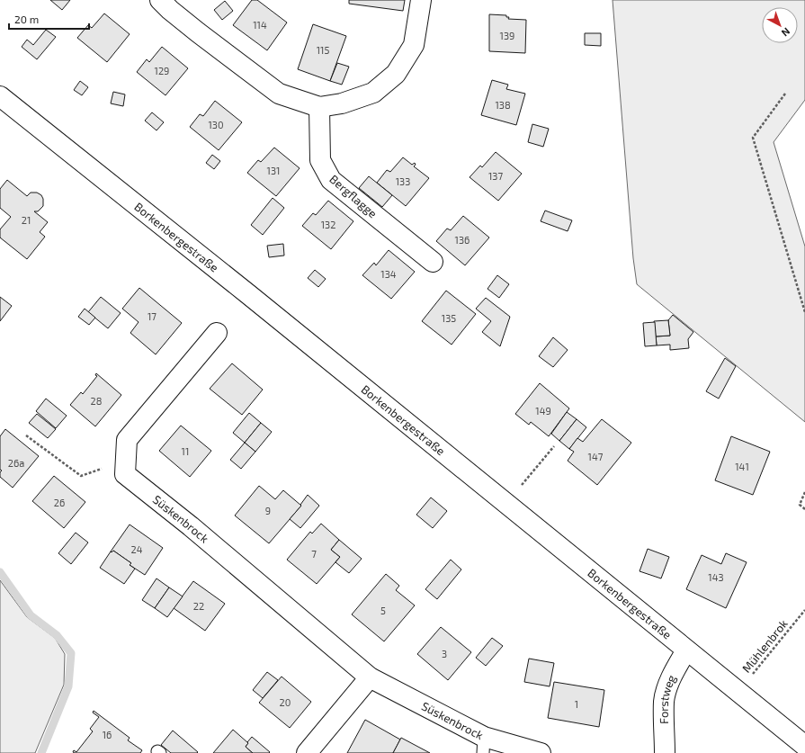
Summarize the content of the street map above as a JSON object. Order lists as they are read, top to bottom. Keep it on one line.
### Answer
{"streets":{"street":["Bergflagge","Borkenbergestraße","Süskenbrock","Forstweg"],"path":["Mühlenbrok"]},"crossings":[["Borkenbergestraße","Mühlenbrok"],["Borkenbergestraße","Forstweg"]],"house_numbers":["114","139","115","129","138","130","131","137","133","21","132","136","134","17","135","28","149","11","147","26a","141","26","9","24","7","143","22","5","3","20","1","16"],"scale_bar":"20 m","north":"bottom right"}
